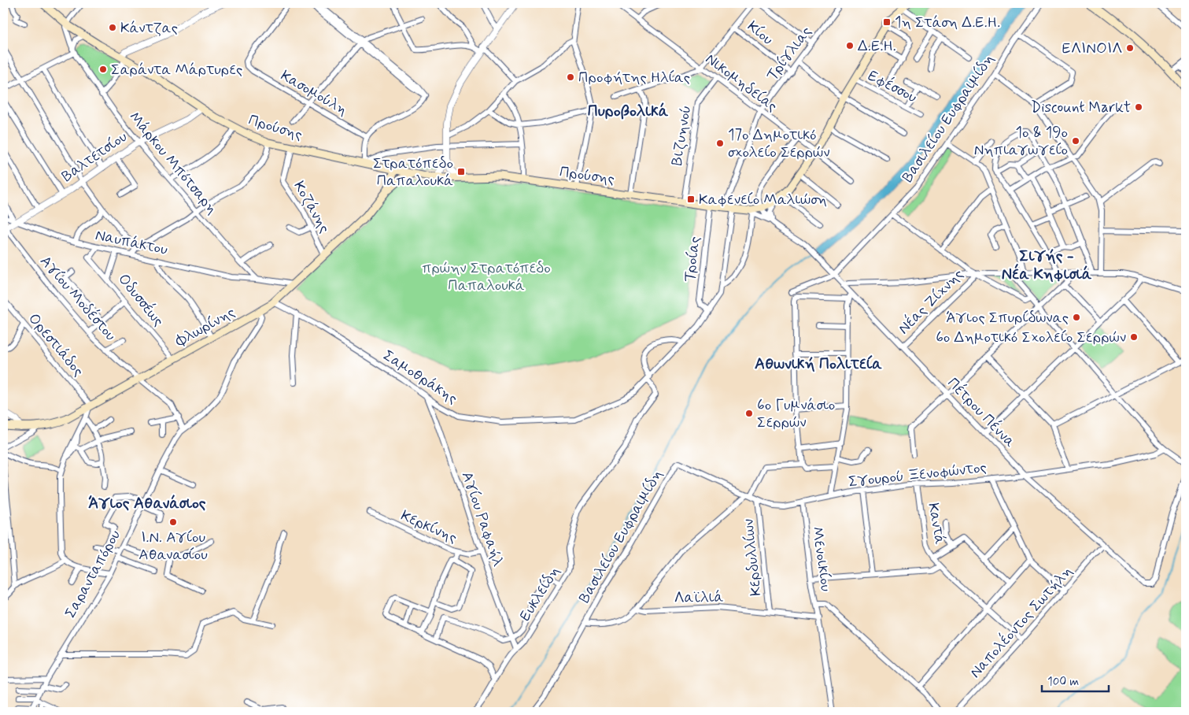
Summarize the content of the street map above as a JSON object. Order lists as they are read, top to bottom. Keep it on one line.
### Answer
{"streets":{"main road":["Προύσης","Φλωρίνης"],"street":["Κίου","Τρίγλιας","Νικομηδείας","Εφέσσου","Κασομούλη","Βασιλείου Ευφραιμίδη","Βιζυηνού","Βαλτετσίου","Μάρκου Μπότσαρη","Κοζάνης","Ναυπάκτου","Τροίας","Αγίου Μοδέστου","Οδυσσέως","Νέας Ζίχνης","Ορεστιάδος","Σαμοθράκης","Πέτρου Πέννα","Σγουρού Ξενοφώντος","Αγίου Ραφαήλ","Καντά","Κερκίνης","Κερδυλλίων","Μενοικίου","Σαρανταπόρου","Ευκλείδη","Λαϊλιά","Ναπολέοντος Σωτήλη"]},"crossings":[["Κίου","Τρίγλιας"],["Τρίγλιας","Νικομηδείας"],["Τρίγλιας","Προύσης"],["Νικομηδείας","Προύσης"],["Νικομηδείας","Βιζυηνού"],["Εφέσσου","Προύσης"],["Βασιλείου Ευφραιμίδη","Πέτρου Πέννα"],["Βασιλείου Ευφραιμίδη","Σγουρού Ξενοφώντος"],["Προύσης","Βιζυηνού"],["Προύσης","Βαλτετσίου"],["Προύσης","Μάρκου Μπότσαρη"],["Προύσης","Κοζάνης"],["Προύσης","Τροίας"],["Προύσης","Φλωρίνης"],["Βαλτετσίου","Μάρκου Μπότσαρη"],["Βαλτετσίου","Ναυπάκτου"],["Βαλτετσίου","Αγίου Μοδέστου"],["Μάρκου Μπότσαρη","Ναυπάκτου"],["Κοζάνης","Φλωρίνης"],["Ναυπάκτου","Οδυσσέως"],["Αγίου Μοδέστου","Φλωρίνης"],["Αγίου Μοδέστου","Σαρανταπόρου"],["Οδυσσέως","Φλωρίνης"],["Νέας Ζίχνης","Πέτρου Πέννα"],["Φλωρίνης","Ορεστιάδος"],["Φλωρίνης","Σαμοθράκης"],["Φλωρίνης","Σαρανταπόρου"],["Σαμοθράκης","Αγίου Ραφαήλ"],["Σαμοθράκης","Ευκλείδη"],["Πέτρου Πέννα","Σγουρού Ξενοφώντος"],["Πέτρου Πέννα","Ναπολέοντος Σωτήλη"],["Σγουρού Ξενοφώντος","Καντά"],["Σγουρού Ξενοφώντος","Κερδυλλίων"],["Σγουρού Ξενοφώντος","Μενοικίου"],["Αγίου Ραφαήλ","Κερκίνης"],["Αγίου Ραφαήλ","Ευκλείδη"],["Καντά","Ναπολέοντος Σωτήλη"],["Κερδυλλίων","Λαϊλιά"],["Μενοικίου","Λαϊλιά"]],"districts":["Πυροβολικά","Σιγής - Νέα Κηφισιά","Αθωνική Πολιτεία","Άγιος Αθανάσιος"],"parks":["πρώην Στρατόπεδο Παπαλουκά"],"places":{"transit":["1η Στάση Δ.Ε.Η.","Στρατόπεδο Παπαλουκά","Καφενείο Μαλιώση"],"other":["Κάντζας","Δ.Ε.Η.","ΕΛΙΝΟΙΛ","Σαράντα Μάρτυρες","Προφήτης Ηλίας","Discount Markt","1ο & 19ο Νηπιαγωγείο","17ο Δημοτικό σχολείο Σερρών","Άγιος Σπυρίδωνας","6ο Δημοτικό Σχολείο Σερρών","6ο Γυμνάσιο Σερρών","Ι.Ν. Αγίου Αθανασίου"]},"scale_bar":"100 m"}
